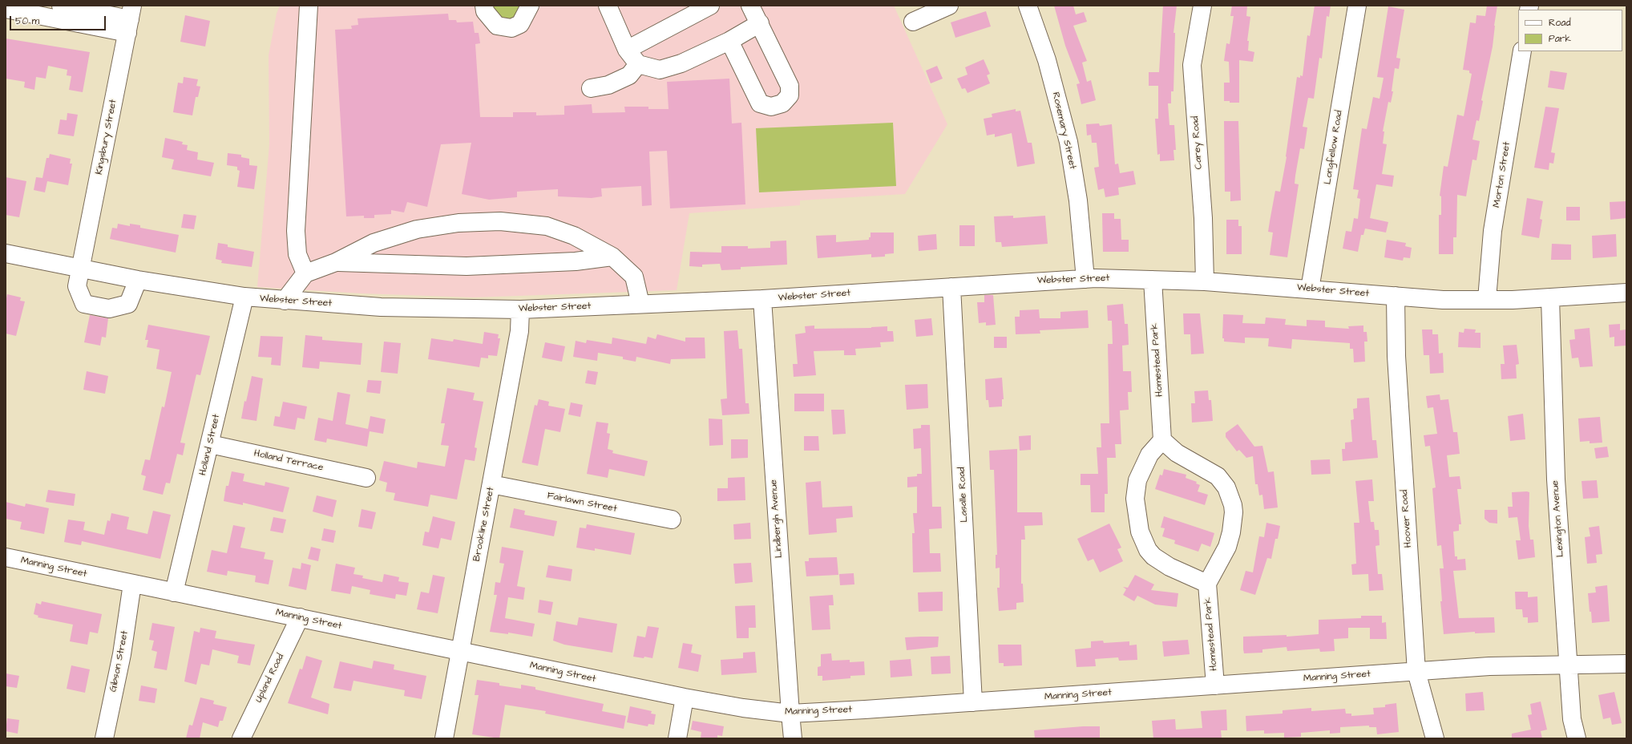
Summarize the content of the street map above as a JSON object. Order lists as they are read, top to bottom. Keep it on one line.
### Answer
{"streets":{"street":["Rosemary Street","Kingsbury Street","Carey Road","Longfellow Road","Morton Street","Webster Street","Homestead Park","Holland Street","Holland Terrace","Lasalle Road","Fairlawn Street","Lindbergh Avenue","Hoover Road","Lexington Avenue","Brookline Street","Manning Street","Gibson Street","Upland Road"]},"crossings":[["Rosemary Street","Webster Street"],["Kingsbury Street","Webster Street"],["Carey Road","Webster Street"],["Longfellow Road","Webster Street"],["Morton Street","Webster Street"],["Webster Street","Homestead Park"],["Webster Street","Holland Street"],["Webster Street","Lasalle Road"],["Webster Street","Lindbergh Avenue"],["Webster Street","Hoover Road"],["Webster Street","Lexington Avenue"],["Webster Street","Brookline Street"],["Homestead Park","Manning Street"],["Holland Street","Holland Terrace"],["Holland Street","Manning Street"],["Lasalle Road","Manning Street"],["Fairlawn Street","Brookline Street"],["Lindbergh Avenue","Manning Street"],["Hoover Road","Manning Street"],["Lexington Avenue","Manning Street"],["Brookline Street","Manning Street"],["Manning Street","Gibson Street"],["Manning Street","Upland Road"]],"legend":["Road","Park"],"scale_bar":"50 m"}
